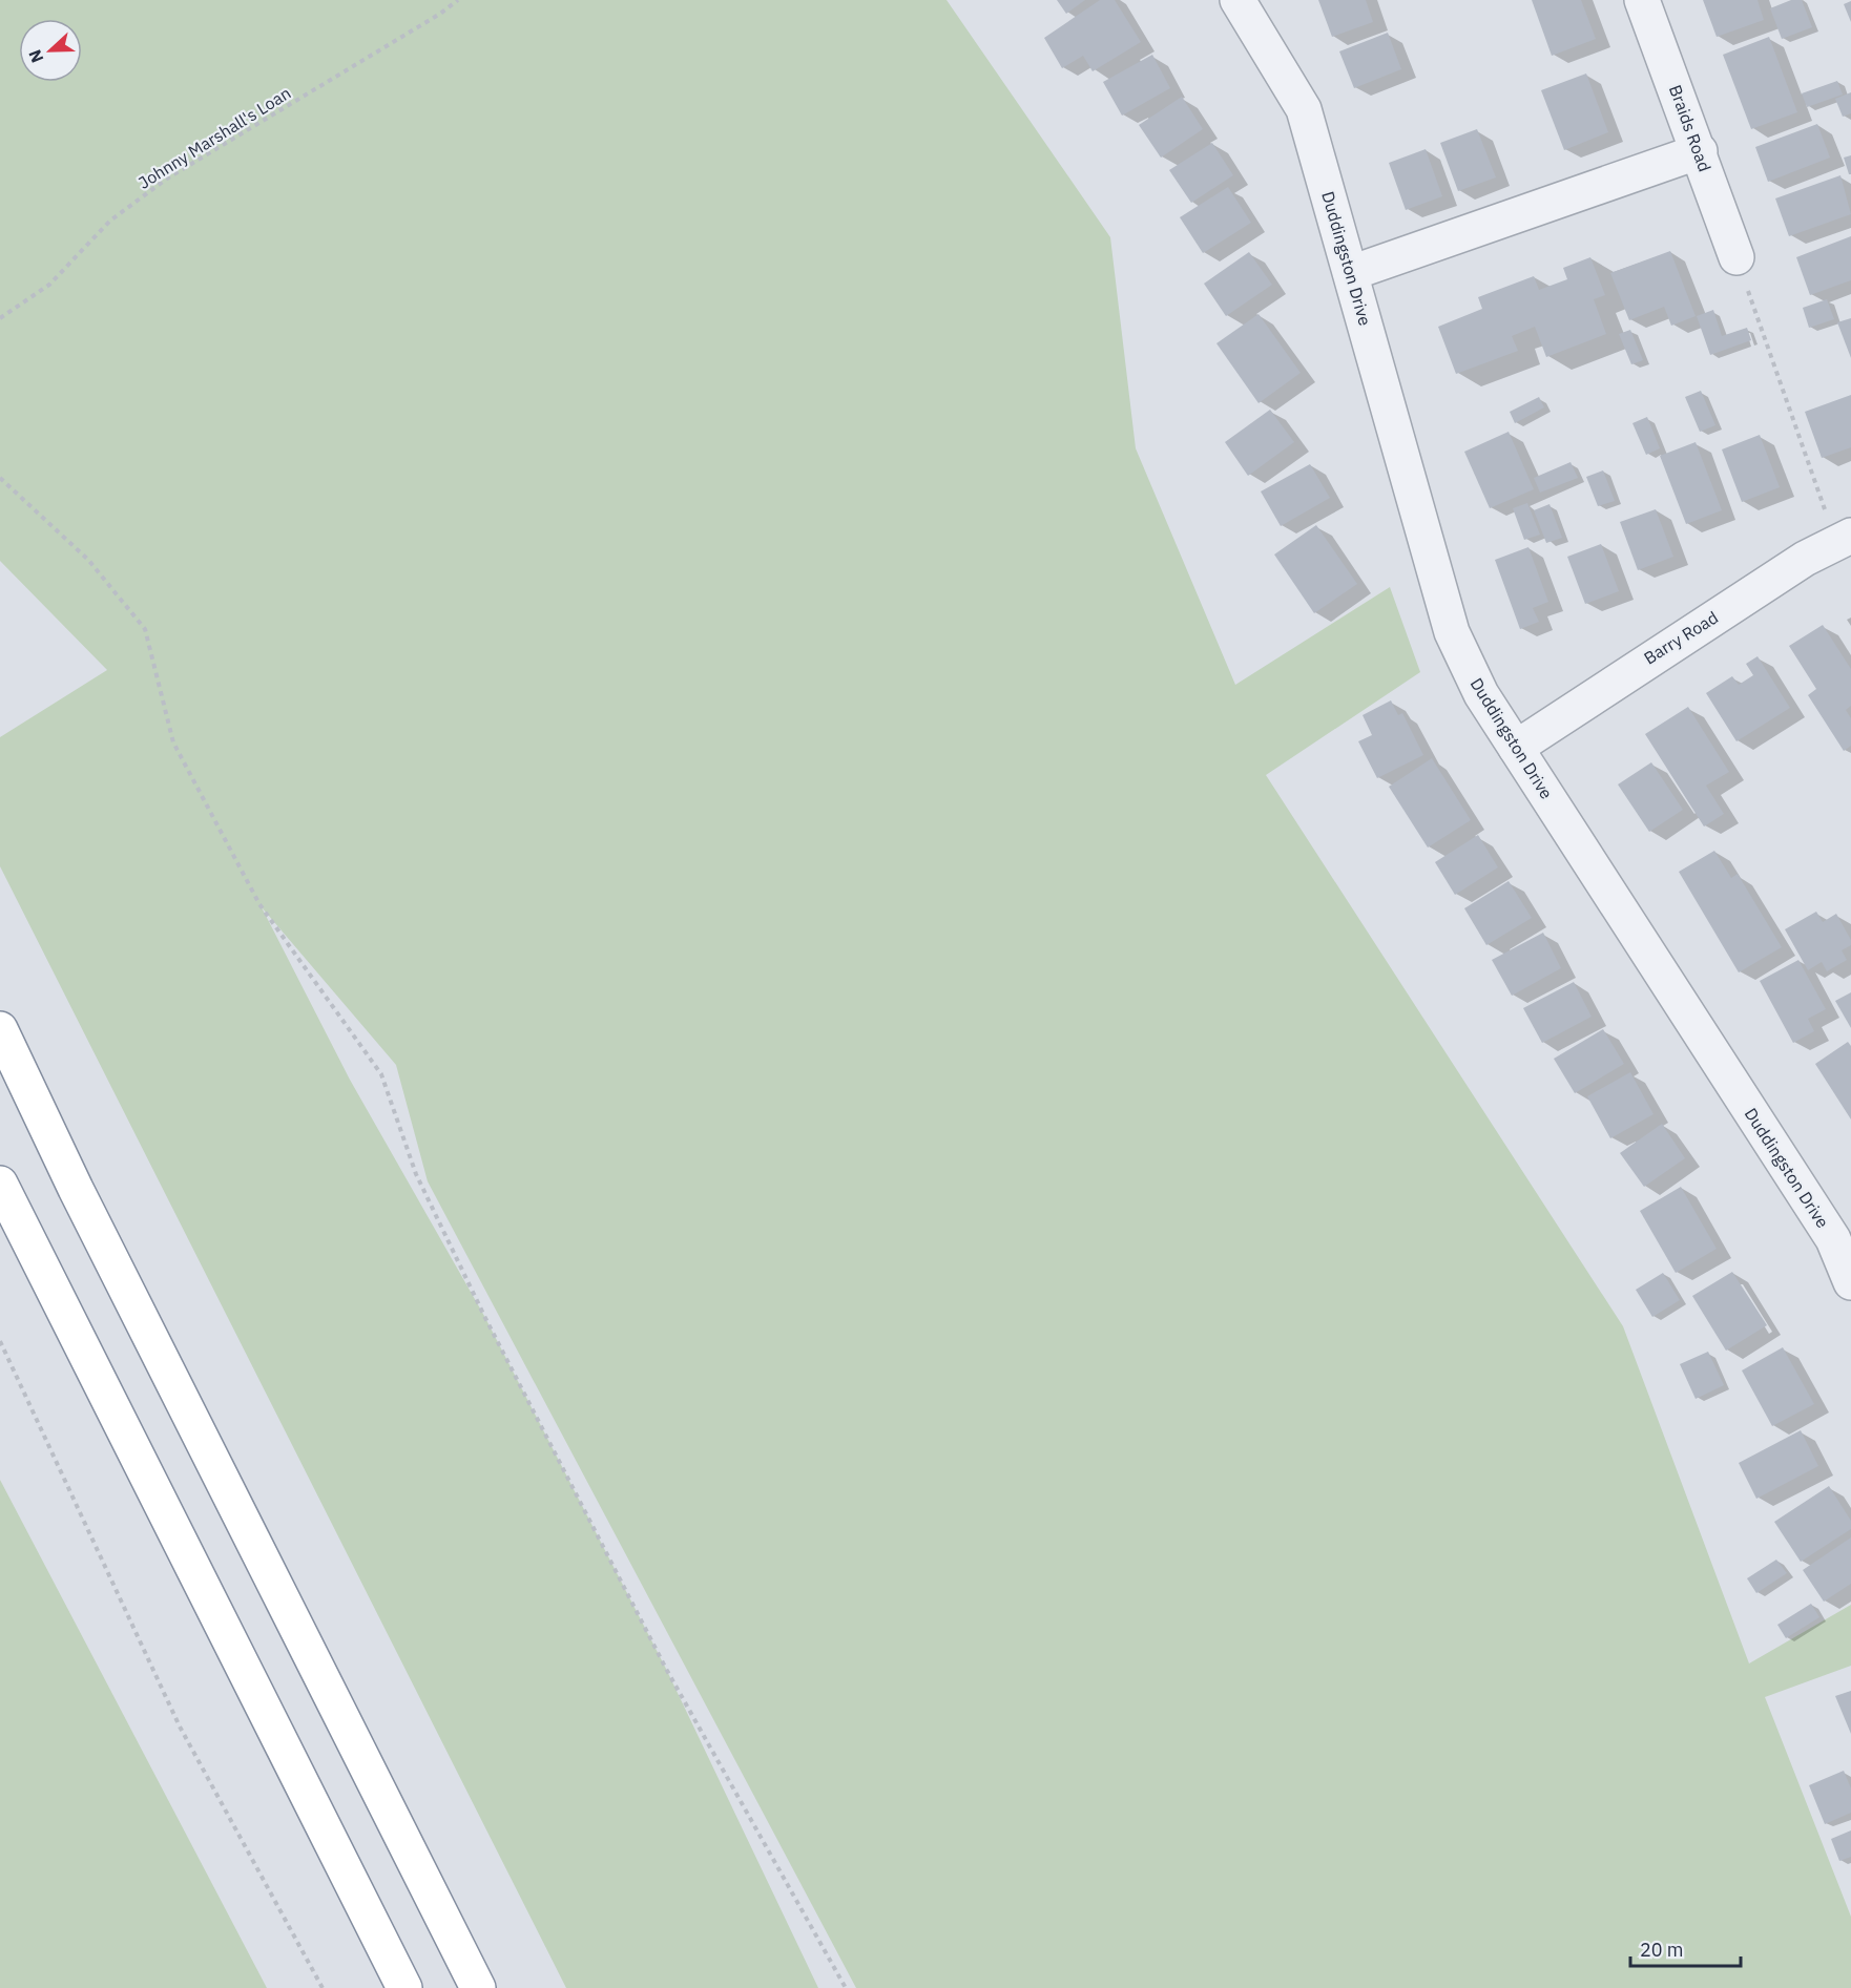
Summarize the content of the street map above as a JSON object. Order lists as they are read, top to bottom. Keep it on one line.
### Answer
{"streets":{"street":["Braids Road","Duddingston Drive","Barry Road"],"path":["Johnny Marshall's Loan"]},"crossings":[["Duddingston Drive","Barry Road"]],"scale_bar":"20 m","north":"left"}
